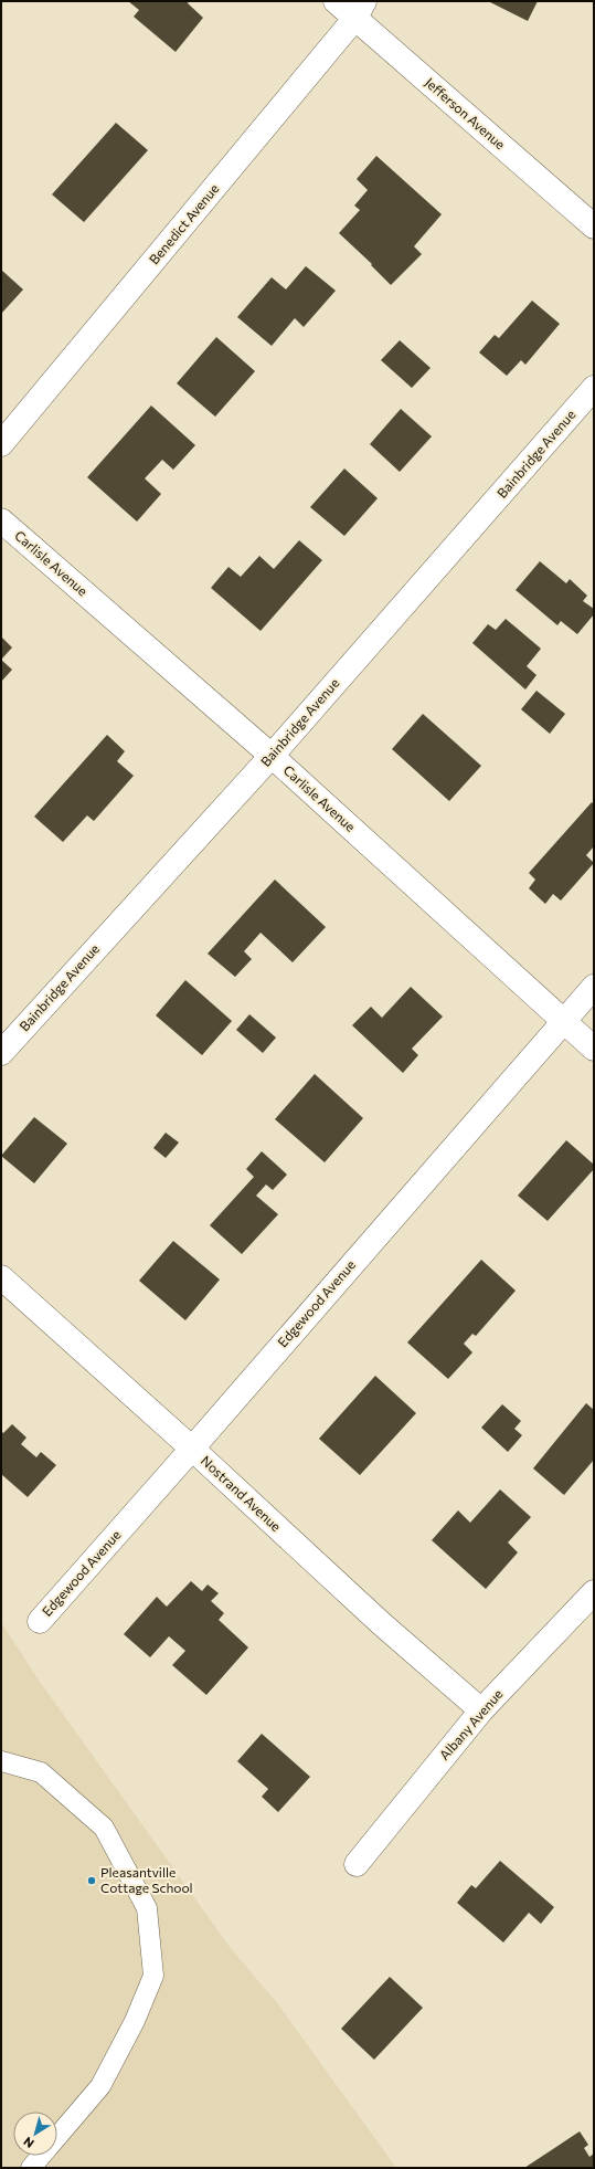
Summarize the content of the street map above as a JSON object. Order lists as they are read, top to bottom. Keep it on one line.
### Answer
{"streets":{"street":["Jefferson Avenue","Benedict Avenue","Bainbridge Avenue","Carlisle Avenue","Edgewood Avenue","Nostrand Avenue","Albany Avenue"]},"crossings":[["Jefferson Avenue","Benedict Avenue"],["Bainbridge Avenue","Carlisle Avenue"],["Carlisle Avenue","Edgewood Avenue"],["Edgewood Avenue","Nostrand Avenue"],["Nostrand Avenue","Albany Avenue"]],"places":["Pleasantville Cottage School"],"north":"bottom left"}
